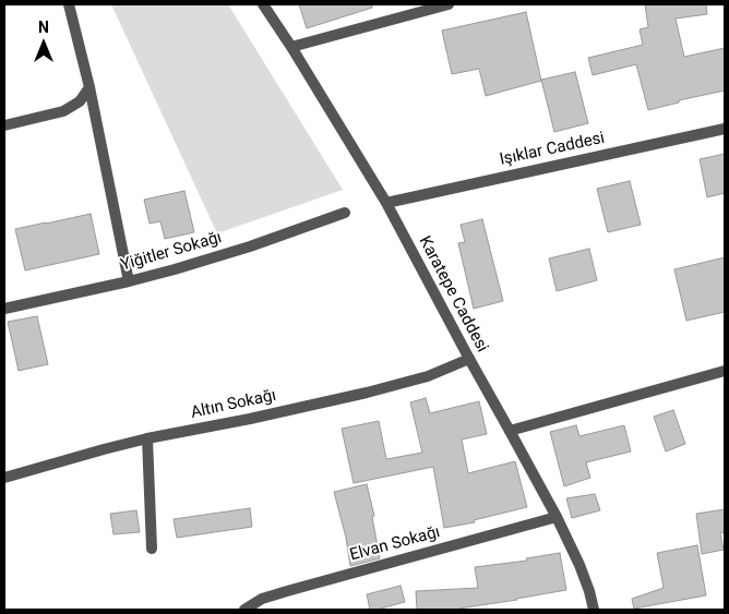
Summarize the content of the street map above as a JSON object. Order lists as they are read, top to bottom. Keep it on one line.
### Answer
{"streets":{"street":["Işıklar Caddesi","Yiğitler Sokağı","Karatepe Caddesi","Altın Sokağı","Elvan Sokağı"]},"crossings":[["Işıklar Caddesi","Karatepe Caddesi"],["Karatepe Caddesi","Altın Sokağı"],["Karatepe Caddesi","Elvan Sokağı"]],"north":"top"}
